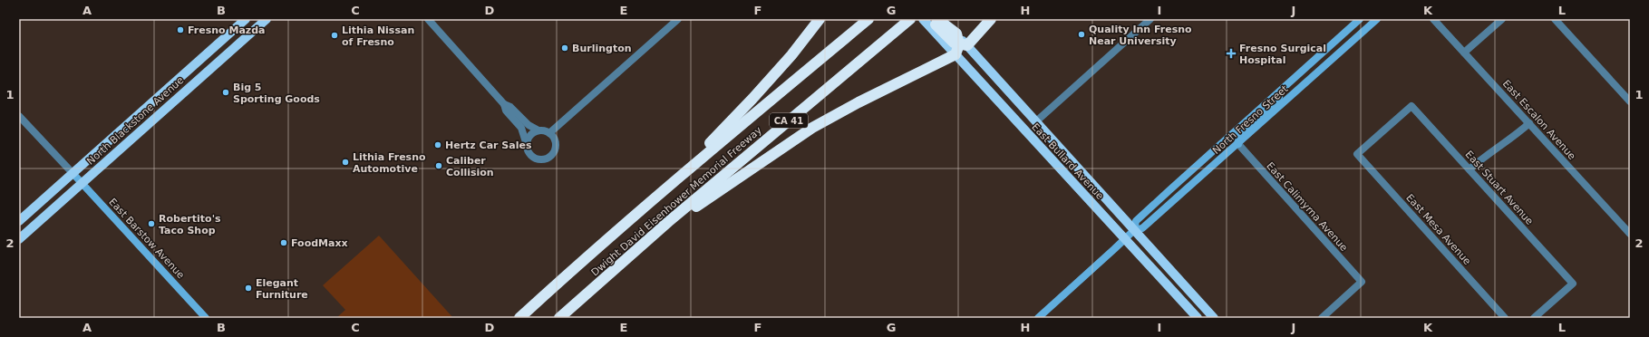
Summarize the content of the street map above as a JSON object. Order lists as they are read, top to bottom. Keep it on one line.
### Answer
{"streets":{"highway":["CA 41","Dwight David Eisenhower Memorial Freeway"],"main road":["North Fresno Street","North Blackstone Avenue","East Bullard Avenue","East Barstow Avenue"],"street":["East Escalon Avenue","East Stuart Avenue","East Calimyrna Avenue","East Mesa Avenue"]},"crossings":[["North Fresno Street","East Bullard Avenue"],["North Fresno Street","East Calimyrna Avenue"],["North Blackstone Avenue","East Barstow Avenue"],["East Stuart Avenue","East Mesa Avenue"]],"places":{"other":["Fresno Mazda","Quality Inn Fresno Near University","Lithia Nissan of Fresno","Burlington","Big 5 Sporting Goods","Hertz Car Sales","Lithia Fresno Automotive","Caliber Collision","Robertito's Taco Shop","FoodMaxx","Elegant Furniture"],"health":["Fresno Surgical Hospital"]},"grid":{"columns":["A","B","C","D","E","F","G","H","I","J","K","L"],"rows":["1","2"]}}
